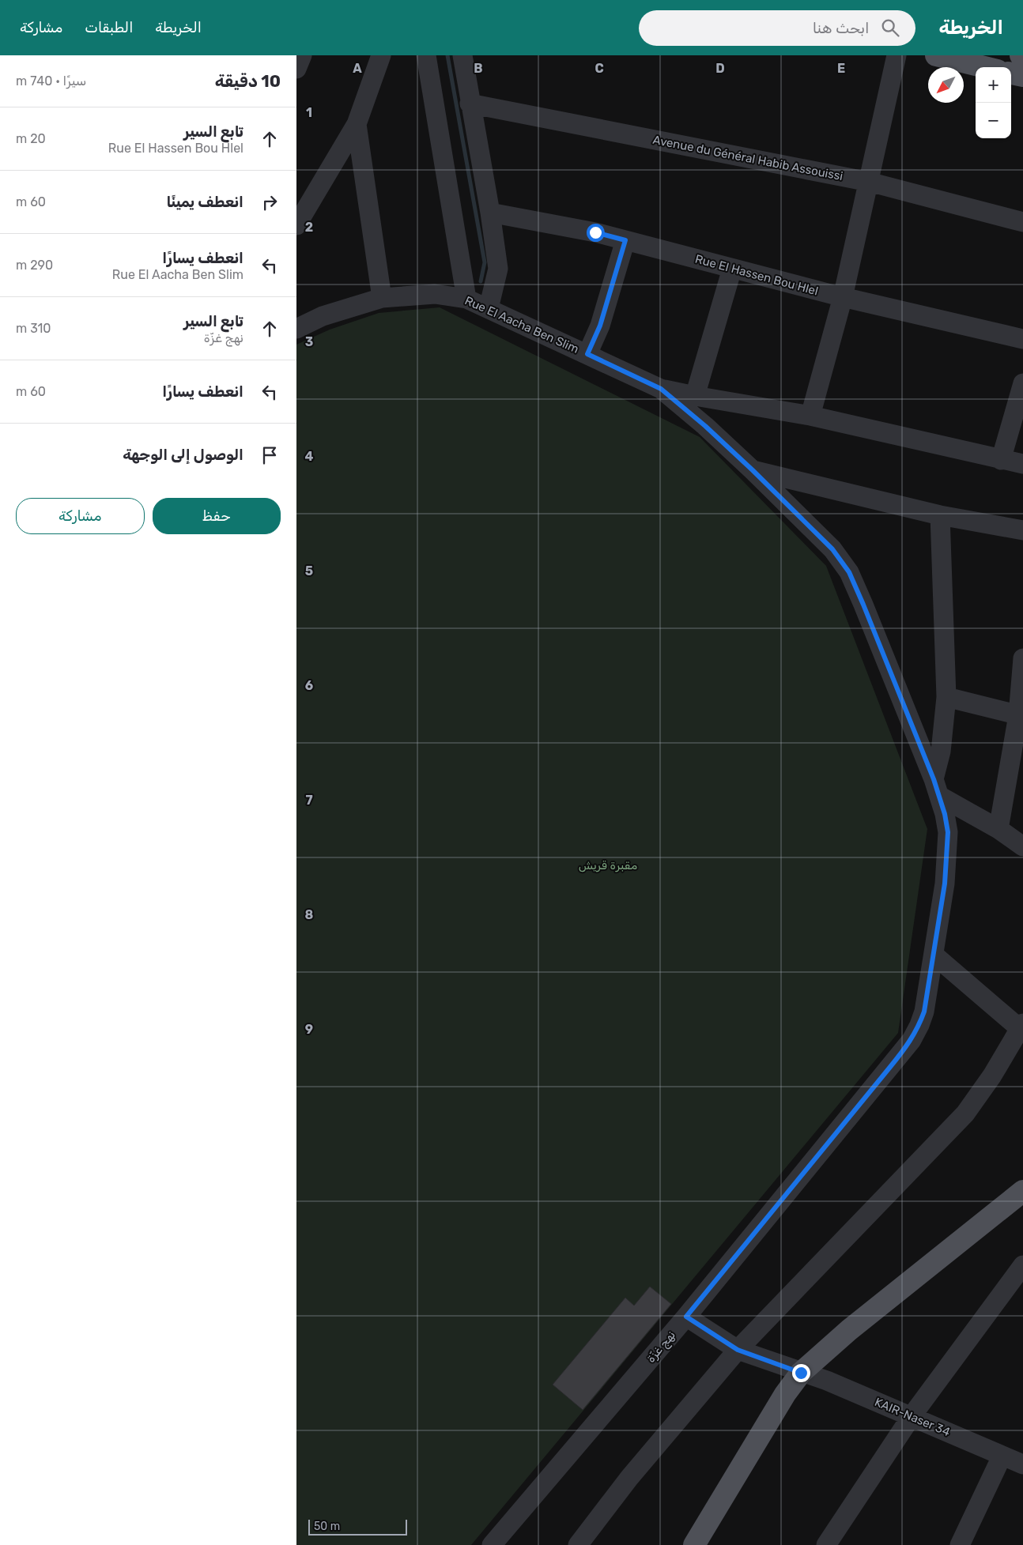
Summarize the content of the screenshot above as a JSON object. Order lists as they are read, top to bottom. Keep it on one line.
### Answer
{"streets":{"street":["Avenue du Général Habib Assouissi","Rue El Hassen Bou Hlel","Rue El Aacha Ben Slim","نهج غزّة","KAIR-Naser 34"]},"crossings":[["Rue El Aacha Ben Slim","نهج غزّة"],["نهج غزّة","KAIR-Naser 34"]],"parks":["مقبرة قريش"],"scale_bar":"50 m","north":"bottom left","page":{"header":"الخريطة","search":"ابحث هنا","nav":["الخريطة","الطبقات","مشاركة"],"heading":["10 دقيقة","سيرًا · 740 m"],"map_buttons":["+","−"],"list":[["تابع السير","Rue El Hassen Bou Hlel","20 m"],["انعطف يمينًا","60 m"],["انعطف يسارًا","Rue El Aacha Ben Slim","290 m"],["تابع السير","نهج غزّة","310 m"],["انعطف يسارًا","60 m"],"الوصول إلى الوجهة"],"buttons":["حفظ","مشاركة"],"scale":"50 m"},"grid":{"columns":["A","B","C","D","E"],"rows":["1","2","3","4","5","6","7","8","9"]}}
